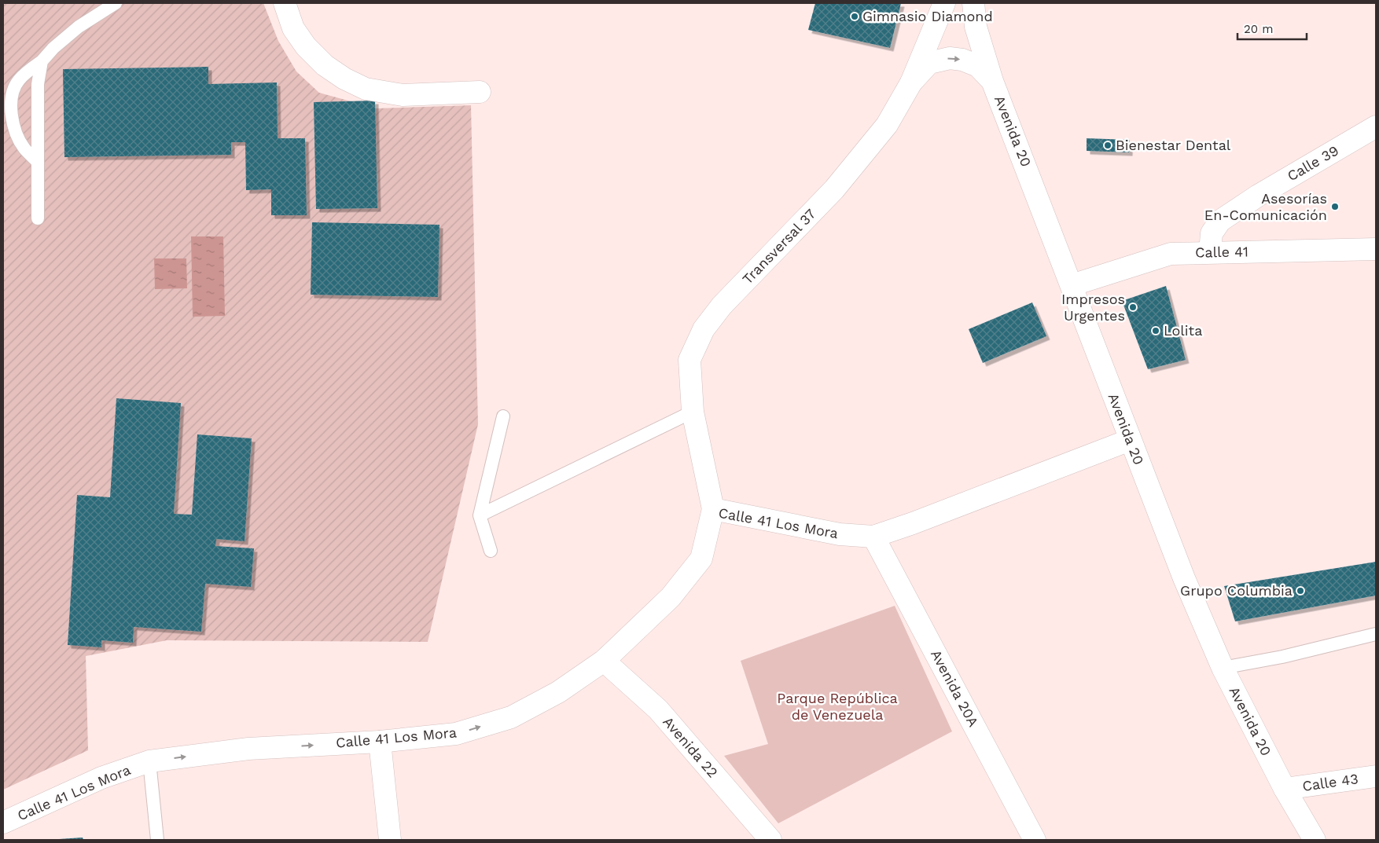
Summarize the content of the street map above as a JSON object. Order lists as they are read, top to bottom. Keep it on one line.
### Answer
{"streets":{"street":["Avenida 20","Calle 39","Transversal 37","Calle 41","Calle 41 Los Mora","Avenida 20A","Avenida 22","Calle 43"]},"crossings":[["Avenida 20","Calle 41"],["Avenida 20","Calle 41 Los Mora"],["Avenida 20","Calle 43"],["Calle 39","Calle 41"],["Transversal 37","Calle 41 Los Mora"],["Calle 41 Los Mora","Avenida 20A"],["Calle 41 Los Mora","Avenida 22"]],"one_way":["Calle 41 Los Mora"],"parks":["Parque República de Venezuela"],"places":["Gimnasio Diamond","Bienestar Dental","Asesorías En-Comunicación","Impresos Urgentes","Lolita","Grupo Columbia"],"scale_bar":"20 m"}
